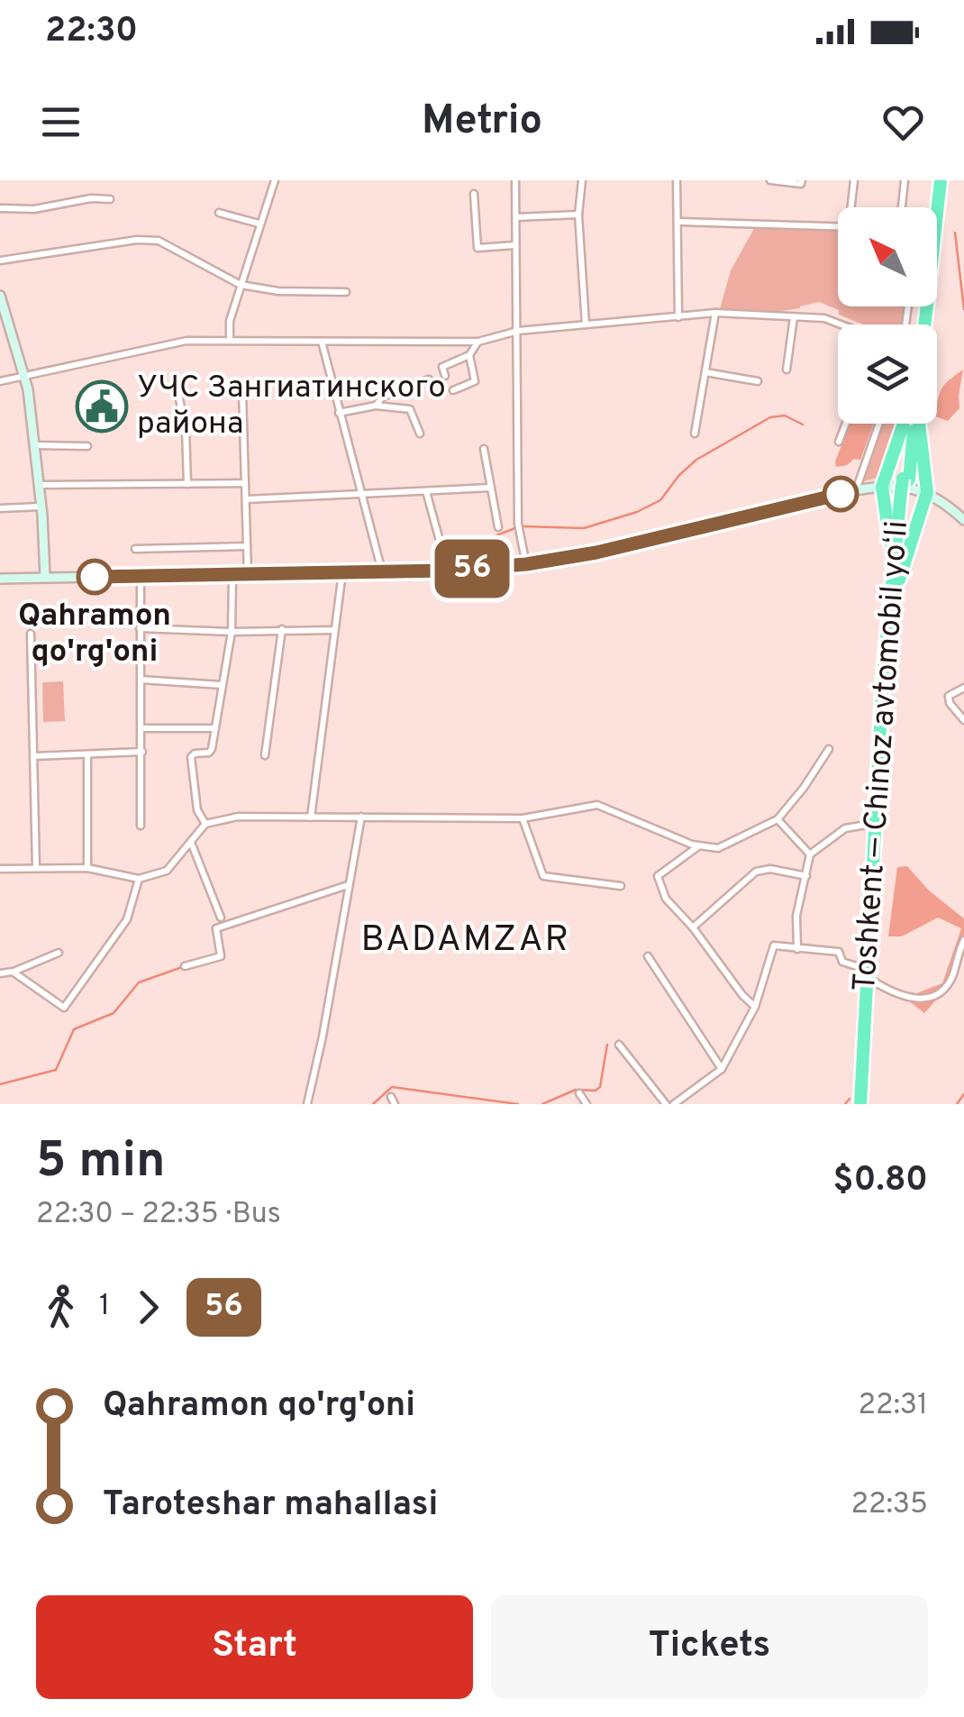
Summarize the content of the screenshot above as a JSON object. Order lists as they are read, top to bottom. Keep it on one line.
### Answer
{"streets":{"highway":["Toshkent — Chinoz avtomobil yoʻli"]},"districts":["BADAMZAR"],"places":{"public building":["УЧС Зангиатинского района"],"other":["Qahramon qo'rg'oni"]},"lines":["bus line 56"],"north":"top left","page":{"status":"22:30","header":"Metrio","on_map":"56","heading":["5 min","22:30 – 22:35 · Bus","$0.80"],"legs":["1","56"],"list":[{"name":"Qahramon qo'rg'oni","value":"22:31"},{"name":"Taroteshar mahallasi","value":"22:35"}],"buttons":["Start","Tickets"]}}
